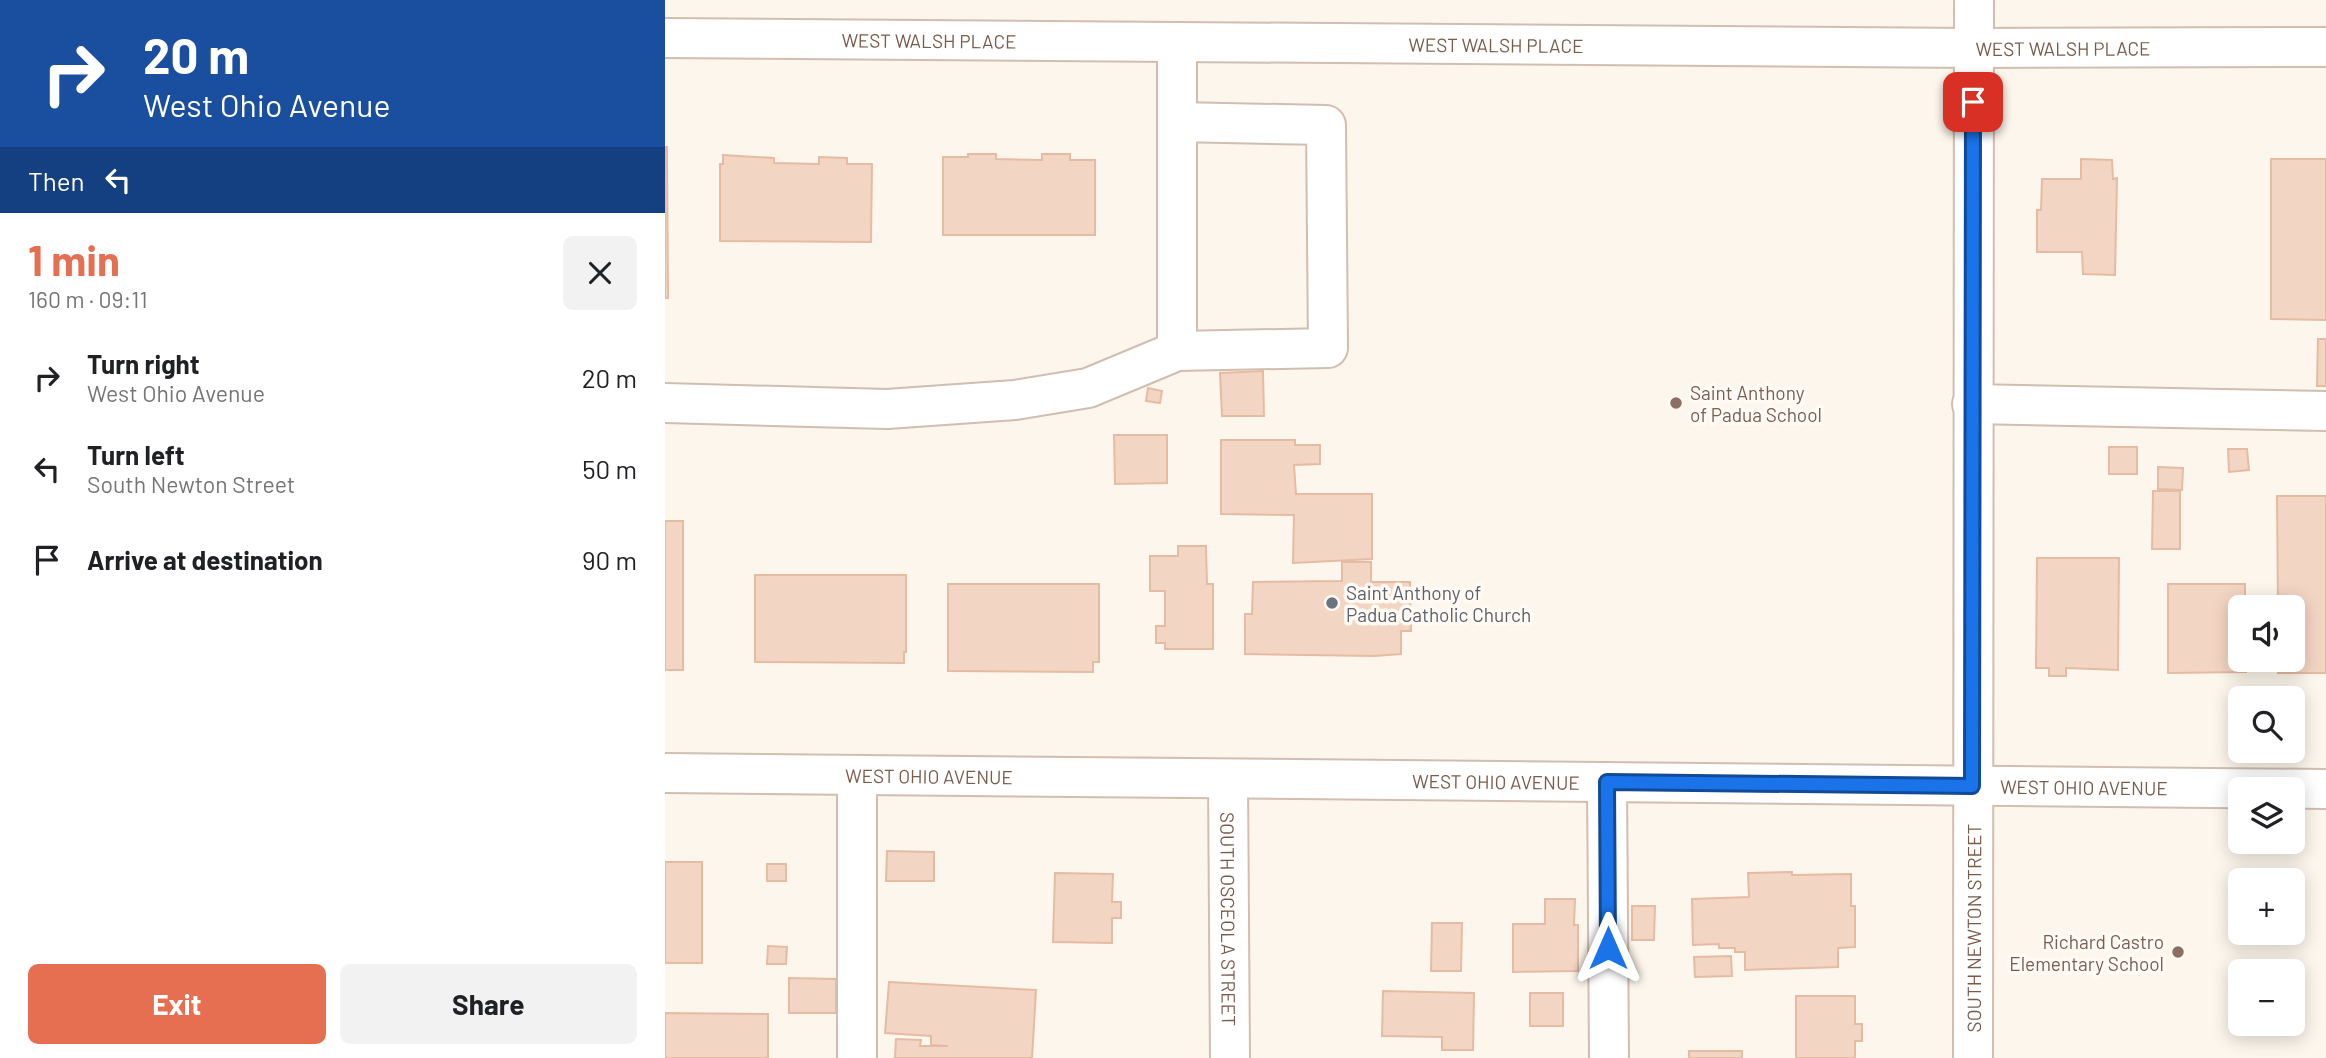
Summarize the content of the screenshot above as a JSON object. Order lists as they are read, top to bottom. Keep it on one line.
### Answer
{"streets":{"street":["WEST WALSH PLACE","WEST OHIO AVENUE","SOUTH OSCEOLA STREET","SOUTH NEWTON STREET"]},"crossings":[["WEST WALSH PLACE","SOUTH NEWTON STREET"],["WEST OHIO AVENUE","SOUTH OSCEOLA STREET"],["WEST OHIO AVENUE","SOUTH NEWTON STREET"]],"places":["Saint Anthony of Padua School","Saint Anthony of Padua Catholic Church","Richard Castro Elementary School"],"page":{"turn":["20 m","West Ohio Avenue"],"then":"Then","heading":["1 min","160 m · 09:11"],"list":[{"name":"Turn right","note":"West Ohio Avenue","value":"20 m"},{"name":"Turn left","note":"South Newton Street","value":"50 m"},{"name":"Arrive at destination","value":"90 m"}],"map_buttons":["+","−"],"buttons":["Exit","Share"]}}
